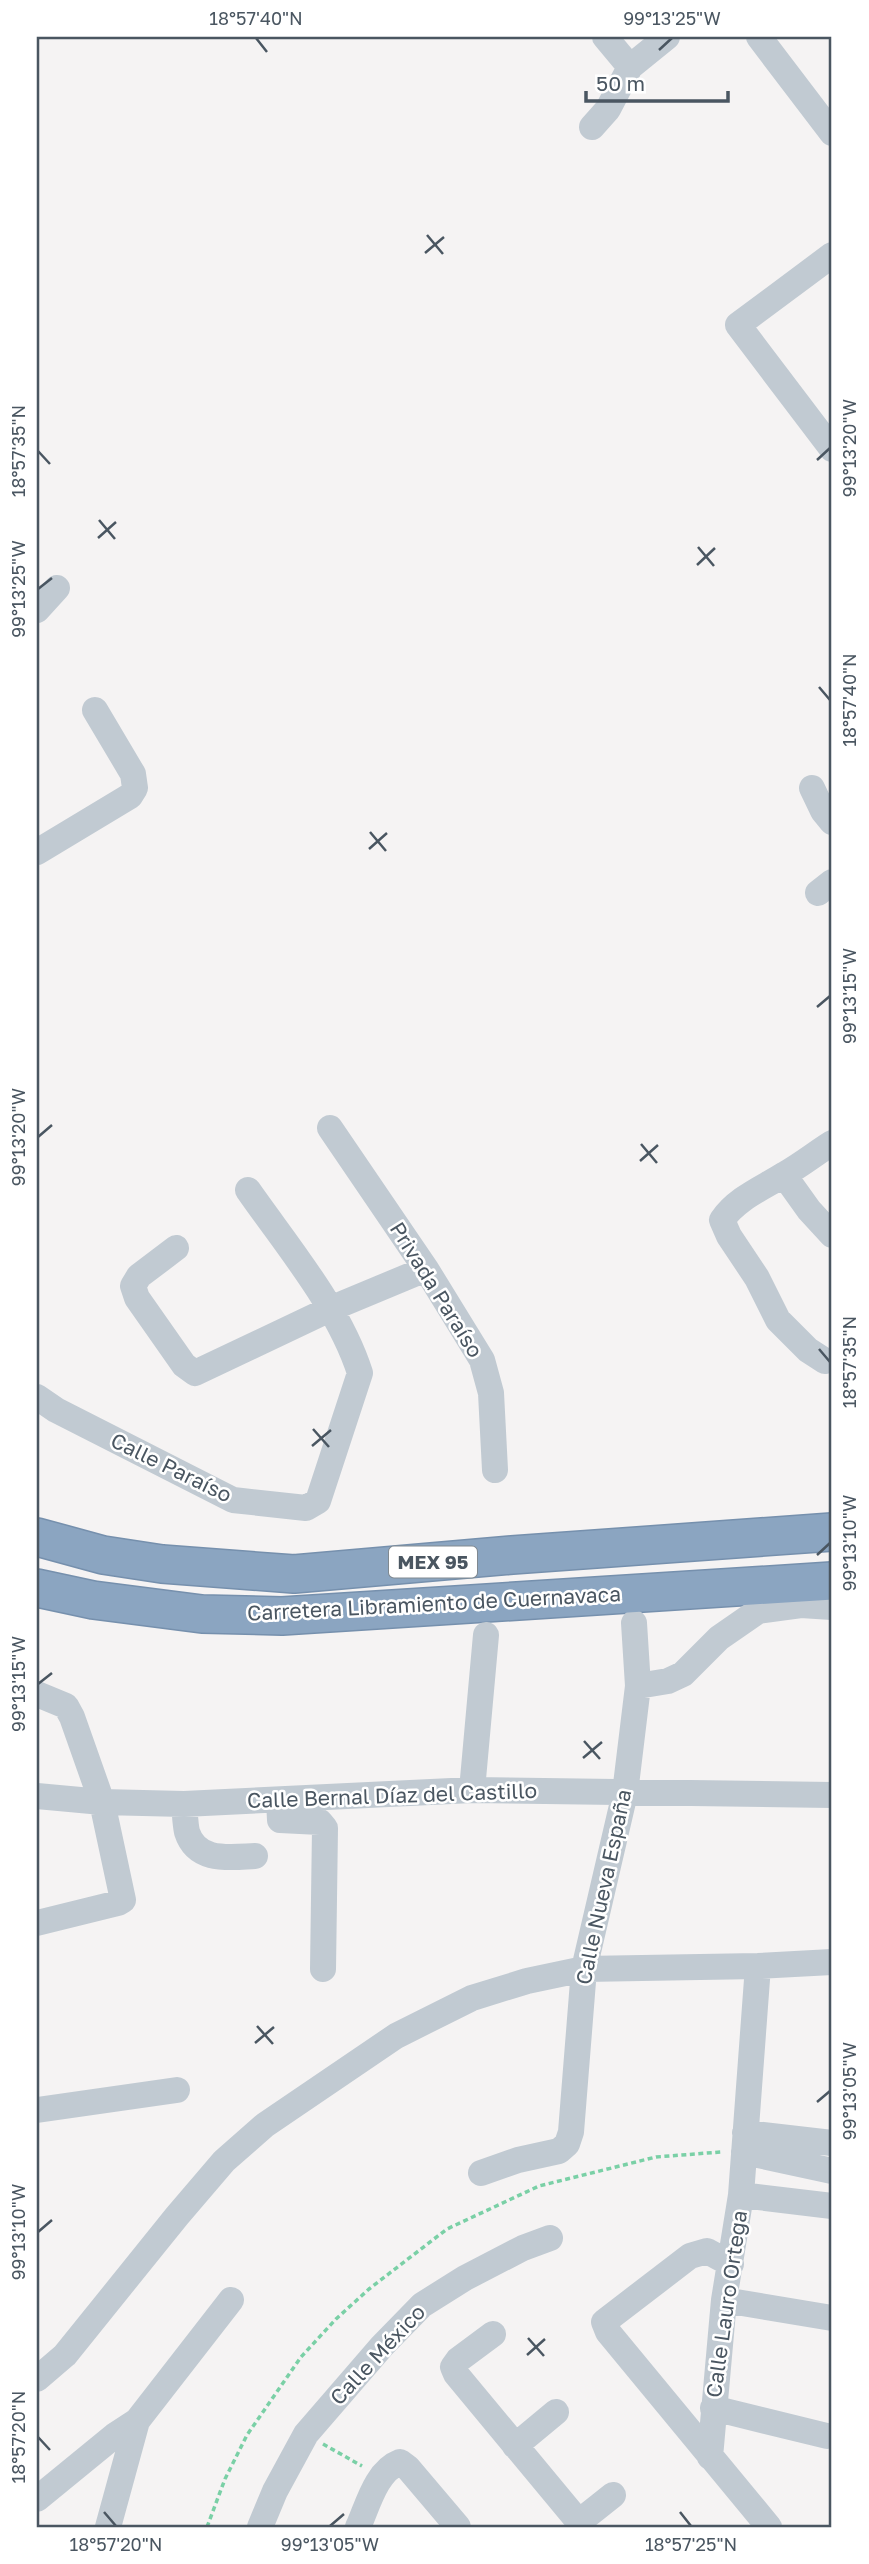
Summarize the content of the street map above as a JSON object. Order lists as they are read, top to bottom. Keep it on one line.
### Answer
{"streets":{"highway":["MEX 95","Carretera Libramiento de Cuernavaca"],"street":["Privada Paraíso","Calle Paraíso","Calle Bernal Díaz del Castillo","Calle Nueva España","Calle Lauro Ortega","Calle México"]},"crossings":[["Calle Bernal Díaz del Castillo","Calle Nueva España"]],"scale_bar":"50 m","coordinates":["18°57'40\"N","99°13'25\"W","99°13'20\"W","18°57'35\"N","99°13'15\"W","99°13'10\"W","99°13'05\"W","18°57'20\"N","18°57'25\"N"]}
